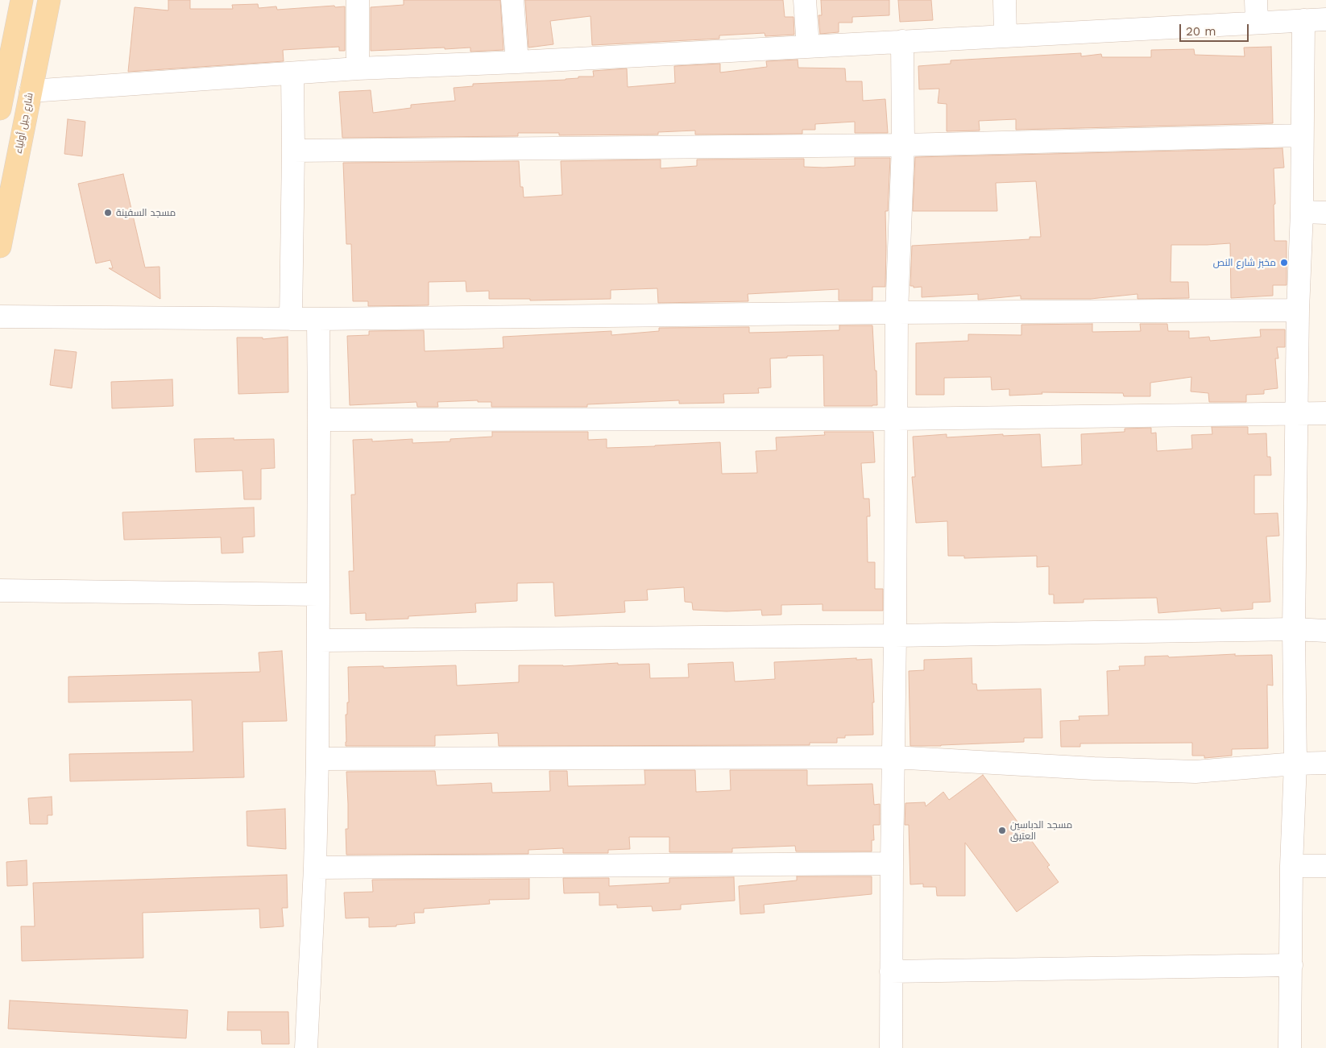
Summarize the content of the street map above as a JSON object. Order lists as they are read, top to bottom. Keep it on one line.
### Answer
{"streets":{"main road":["شارع جبل أولياء"]},"places":["مسجد السفينة","مخبز شارع النص","مسجد الدباسين العتيق"],"scale_bar":"20 m"}
